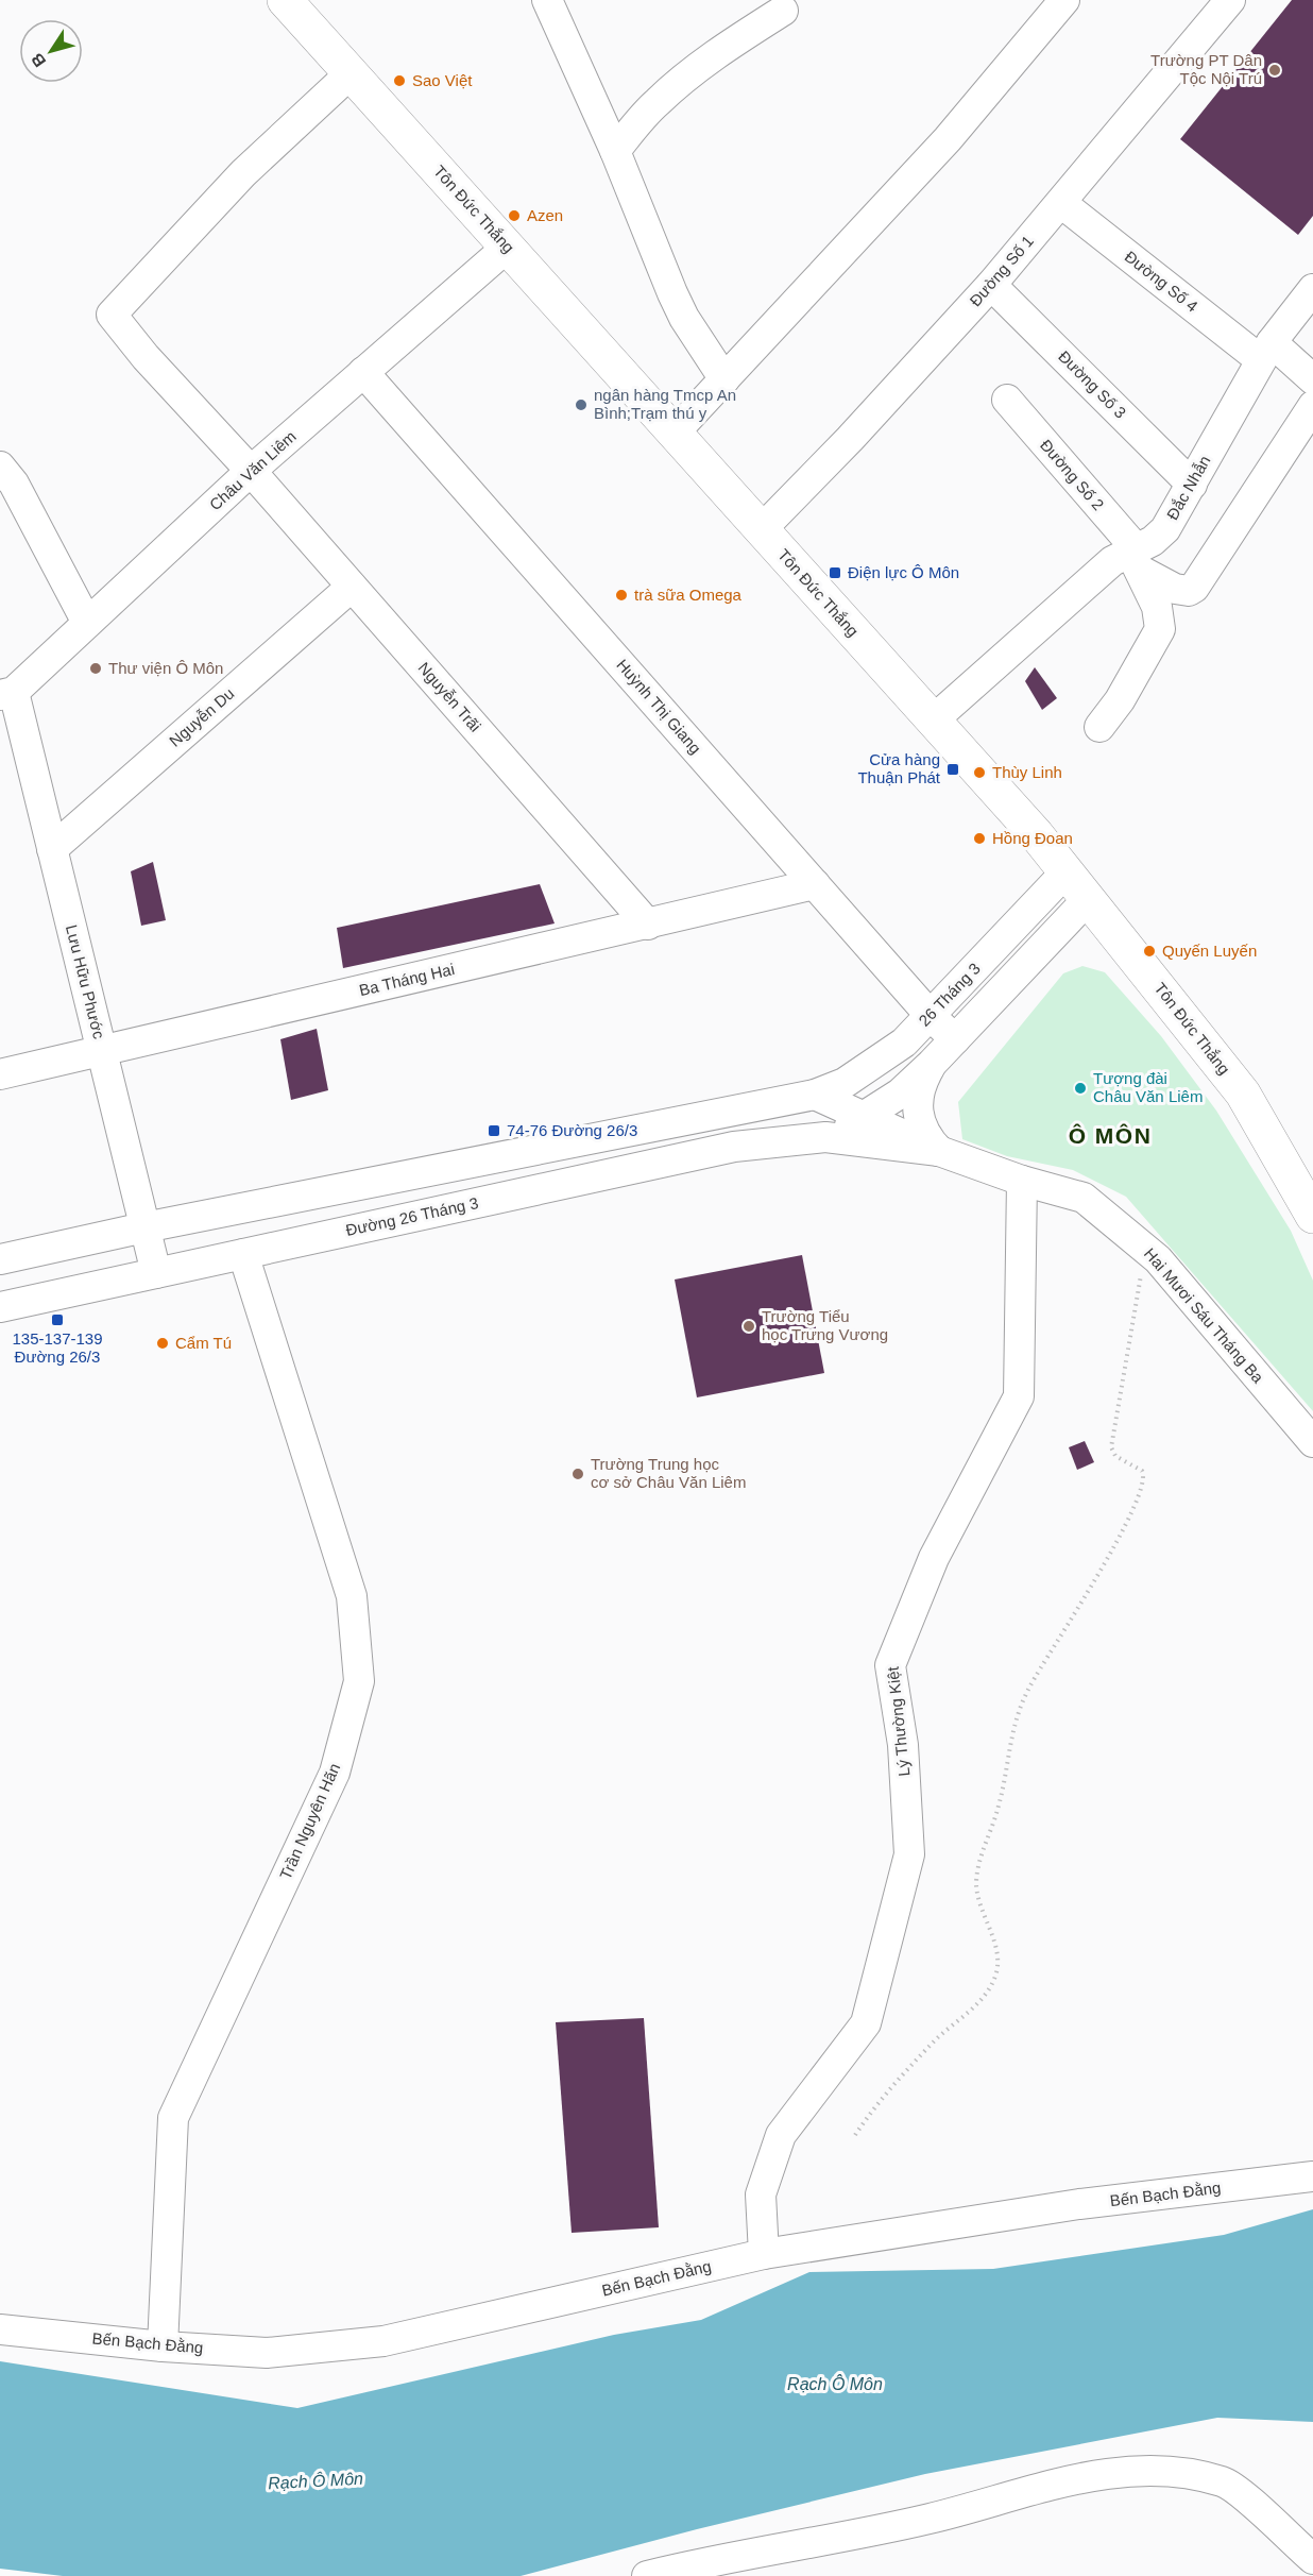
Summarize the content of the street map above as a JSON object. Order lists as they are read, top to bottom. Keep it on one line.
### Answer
{"streets":{"highway":["Tôn Đức Thắng"],"street":["Đường Số 1","Đường Số 4","Đường Số 3","Châu Văn Liêm","Đường Số 2","Đắc Nhẫn","Nguyễn Trãi","Huỳnh Thị Giang","Nguyễn Du","Ba Tháng Hai","Lưu Hữu Phước","26 Tháng 3","Đường 26 Tháng 3","Hai Mươi Sáu Tháng Ba","Lý Thường Kiệt","Trần Nguyên Hãn","Bến Bạch Đằng"]},"crossings":[["Tôn Đức Thắng","Đường Số 1"],["Tôn Đức Thắng","Châu Văn Liêm"],["Tôn Đức Thắng","Đắc Nhẫn"],["Tôn Đức Thắng","Nguyễn Trãi"],["Tôn Đức Thắng","26 Tháng 3"],["Đường Số 1","Đường Số 4"],["Đường Số 1","Đường Số 3"],["Đường Số 4","Đắc Nhẫn"],["Đường Số 3","Đắc Nhẫn"],["Châu Văn Liêm","Nguyễn Trãi"],["Châu Văn Liêm","Huỳnh Thị Giang"],["Châu Văn Liêm","Lưu Hữu Phước"],["Đường Số 2","Đắc Nhẫn"],["Nguyễn Trãi","Nguyễn Du"],["Nguyễn Trãi","Ba Tháng Hai"],["Huỳnh Thị Giang","Ba Tháng Hai"],["Huỳnh Thị Giang","26 Tháng 3"],["Nguyễn Du","Lưu Hữu Phước"],["Ba Tháng Hai","Lưu Hữu Phước"],["Lưu Hữu Phước","Đường 26 Tháng 3"],["26 Tháng 3","Hai Mươi Sáu Tháng Ba"],["Đường 26 Tháng 3","Hai Mươi Sáu Tháng Ba"],["Đường 26 Tháng 3","Trần Nguyên Hãn"],["Hai Mươi Sáu Tháng Ba","Lý Thường Kiệt"],["Lý Thường Kiệt","Bến Bạch Đằng"],["Trần Nguyên Hãn","Bến Bạch Đằng"]],"districts":["Ô MÔN"],"water":["Rạch Ô Môn"],"places":{"other":["Trường PT Dân Tộc Nội Trú","Sao Việt","Azen","ngân hàng Tmcp An Bình;Trạm thú y","trà sữa Omega","Thư viện Ô Môn","Thùy Linh","Hồng Đoan","Quyến Luyến","Tượng đài Châu Văn Liêm","Trường Tiểu học Trưng Vương","Cẩm Tú","Trường Trung học cơ sở Châu Văn Liêm"],"transit":["Điện lực Ô Môn","Cửa hàng Thuận Phát","74-76 Đường 26/3","135-137-139 Đường 26/3"]},"north":"bottom left"}
